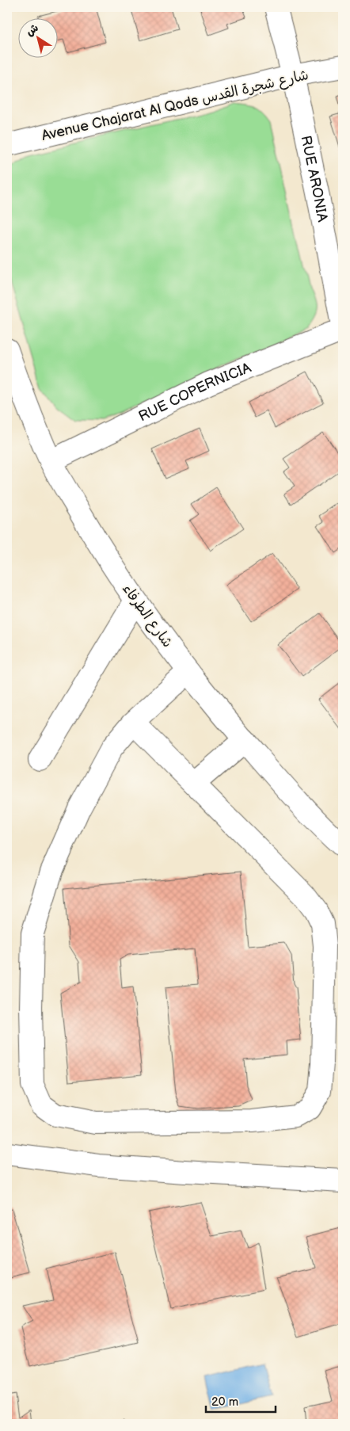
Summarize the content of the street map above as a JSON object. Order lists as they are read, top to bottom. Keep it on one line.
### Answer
{"streets":{"street":["Avenue Chajarat Al Qods شارع شجرة القدس","RUE ARONIA","RUE COPERNICIA","شارع الطرفاء"]},"crossings":[["Avenue Chajarat Al Qods شارع شجرة القدس","RUE ARONIA"],["RUE ARONIA","RUE COPERNICIA"],["RUE COPERNICIA","شارع الطرفاء"]],"scale_bar":"20 m","north":"top left"}
